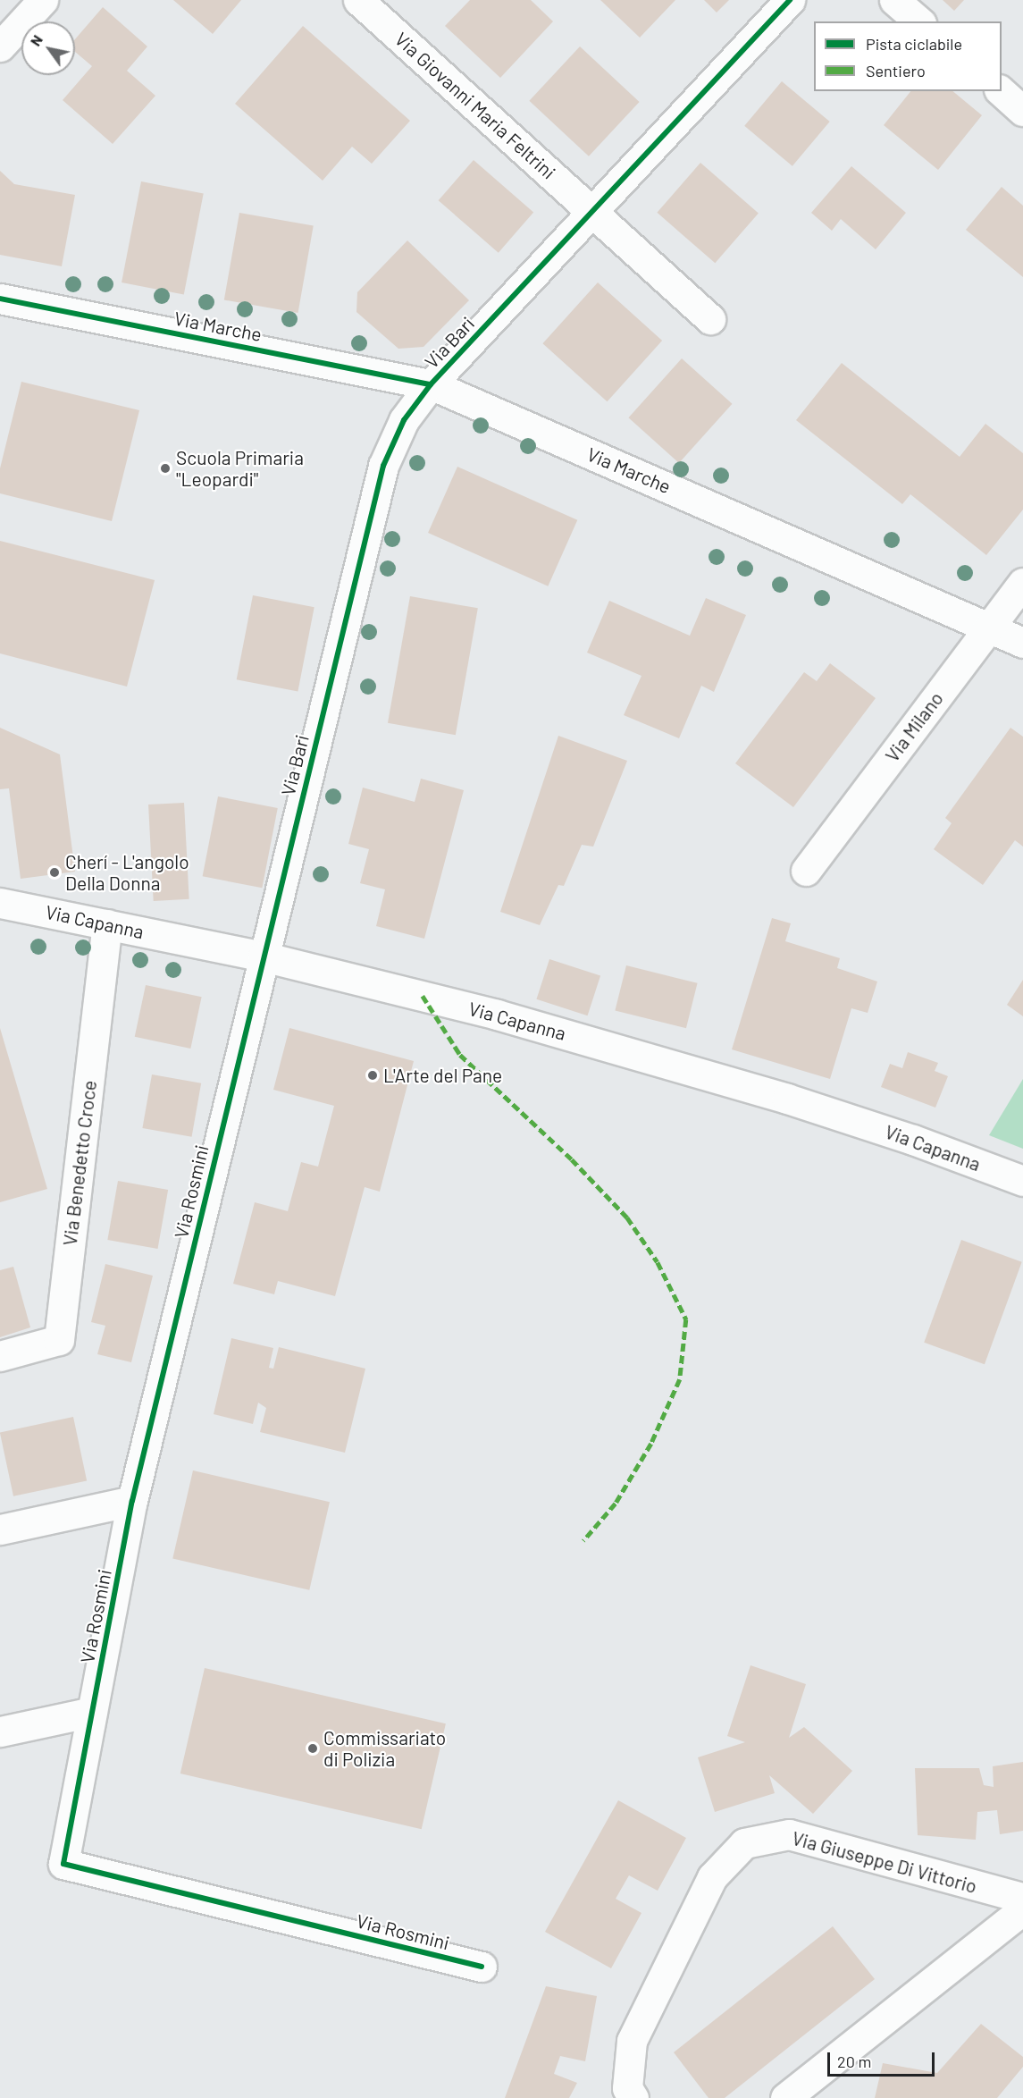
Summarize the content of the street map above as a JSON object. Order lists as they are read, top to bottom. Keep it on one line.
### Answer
{"streets":{"street":["Via Giovanni Maria Feltrini","Via Marche","Via Bari","Via Milano","Via Capanna","Via Benedetto Croce","Via Rosmini","Via Giuseppe Di Vittorio"]},"crossings":[["Via Giovanni Maria Feltrini","Via Bari"],["Via Marche","Via Bari"],["Via Marche","Via Milano"],["Via Bari","Via Capanna"],["Via Bari","Via Rosmini"],["Via Capanna","Via Benedetto Croce"],["Via Capanna","Via Rosmini"]],"places":["Scuola Primaria \"Leopardi\"","Cherí - L'angolo Della Donna","L'Arte del Pane","Commissariato di Polizia"],"legend":["Pista ciclabile","Sentiero"],"scale_bar":"20 m","north":"top left"}
